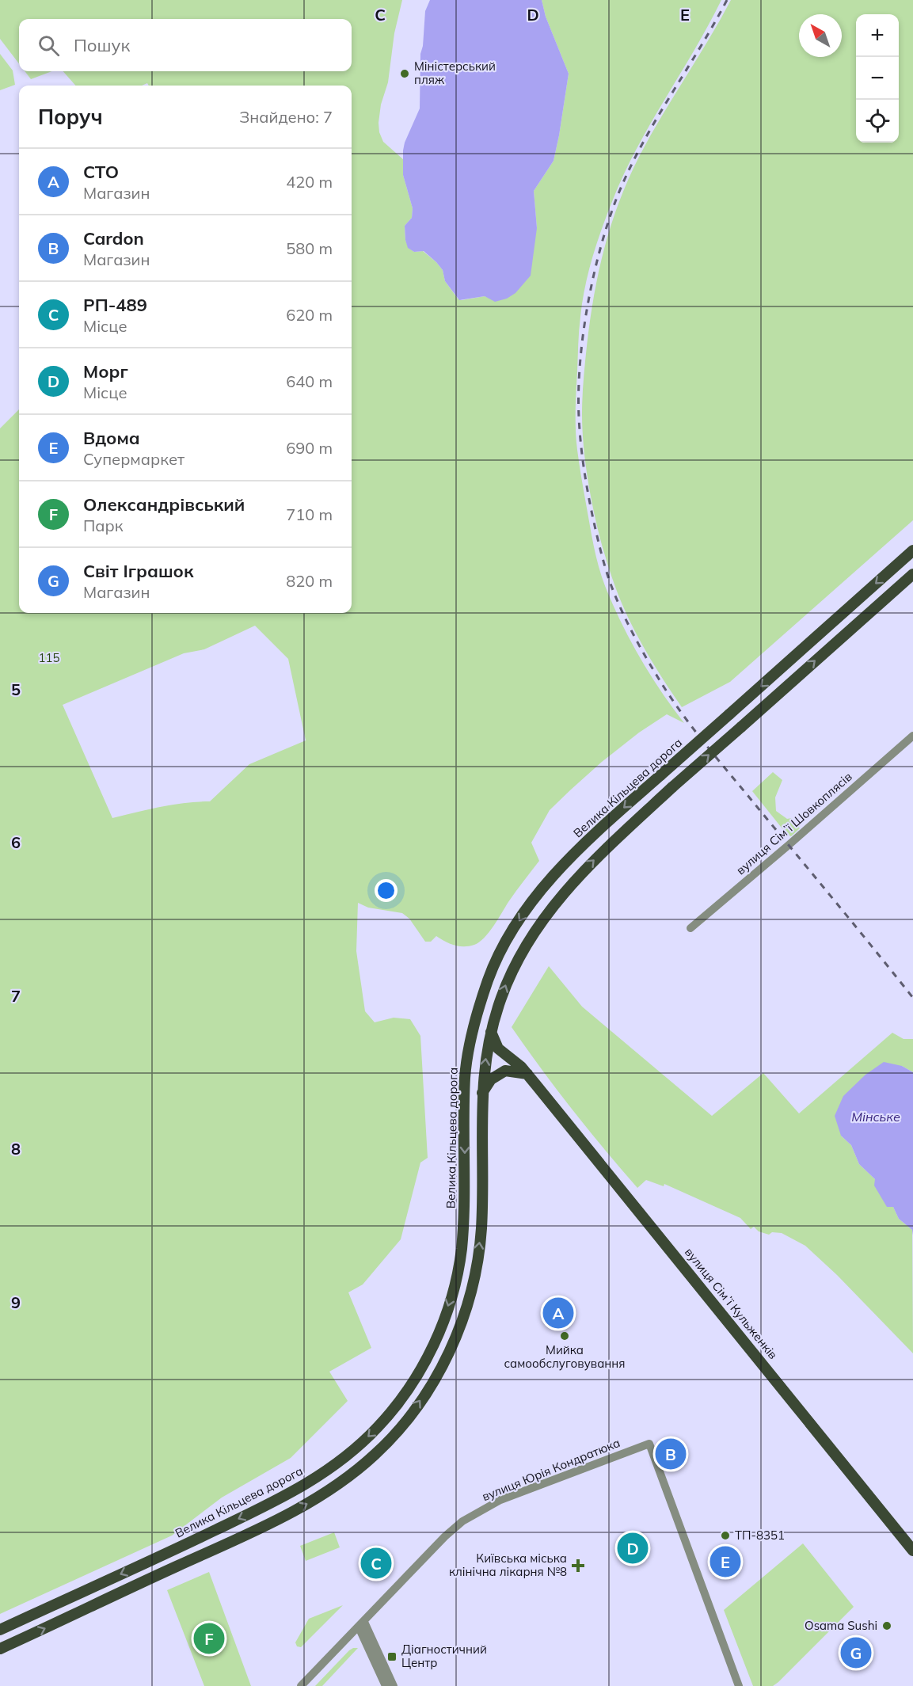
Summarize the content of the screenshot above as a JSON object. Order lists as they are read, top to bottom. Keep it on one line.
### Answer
{"streets":{"main road":["Велика Кільцева дорога","вулиця Сімʼї Кульженків"],"street":["вулиця Сімʼї Шовкоплясів","вулиця Юрія Кондратюка"]},"water":["Мінське"],"parks":["115"],"places":{"other":["Міністерський пляж","Мийка самообслуговування","ТП-8351","Osama Sushi"],"health":["Київська міська клінічна лікарня №8"],"transit":["Діагностичний Центр"]},"north":"top left","page":{"map_buttons":["+","−"],"search":"Пошук","heading":["Поруч","Знайдено: 7"],"list":[{"mark":"A","name":"СТО","note":"Магазин","value":"420 m"},{"mark":"B","name":"Cardon","note":"Магазин","value":"580 m"},{"mark":"C","name":"РП-489","note":"Місце","value":"620 m"},{"mark":"D","name":"Морг","note":"Місце","value":"640 m"},{"mark":"E","name":"Вдома","note":"Супермаркет","value":"690 m"},{"mark":"F","name":"Олександрівський","note":"Парк","value":"710 m"},{"mark":"G","name":"Світ Іграшок","note":"Магазин","value":"820 m"}],"pins":["A","B","D","E","C","F","G"]},"grid":{"columns":["C","D","E"],"rows":["5","6","7","8","9"]}}
